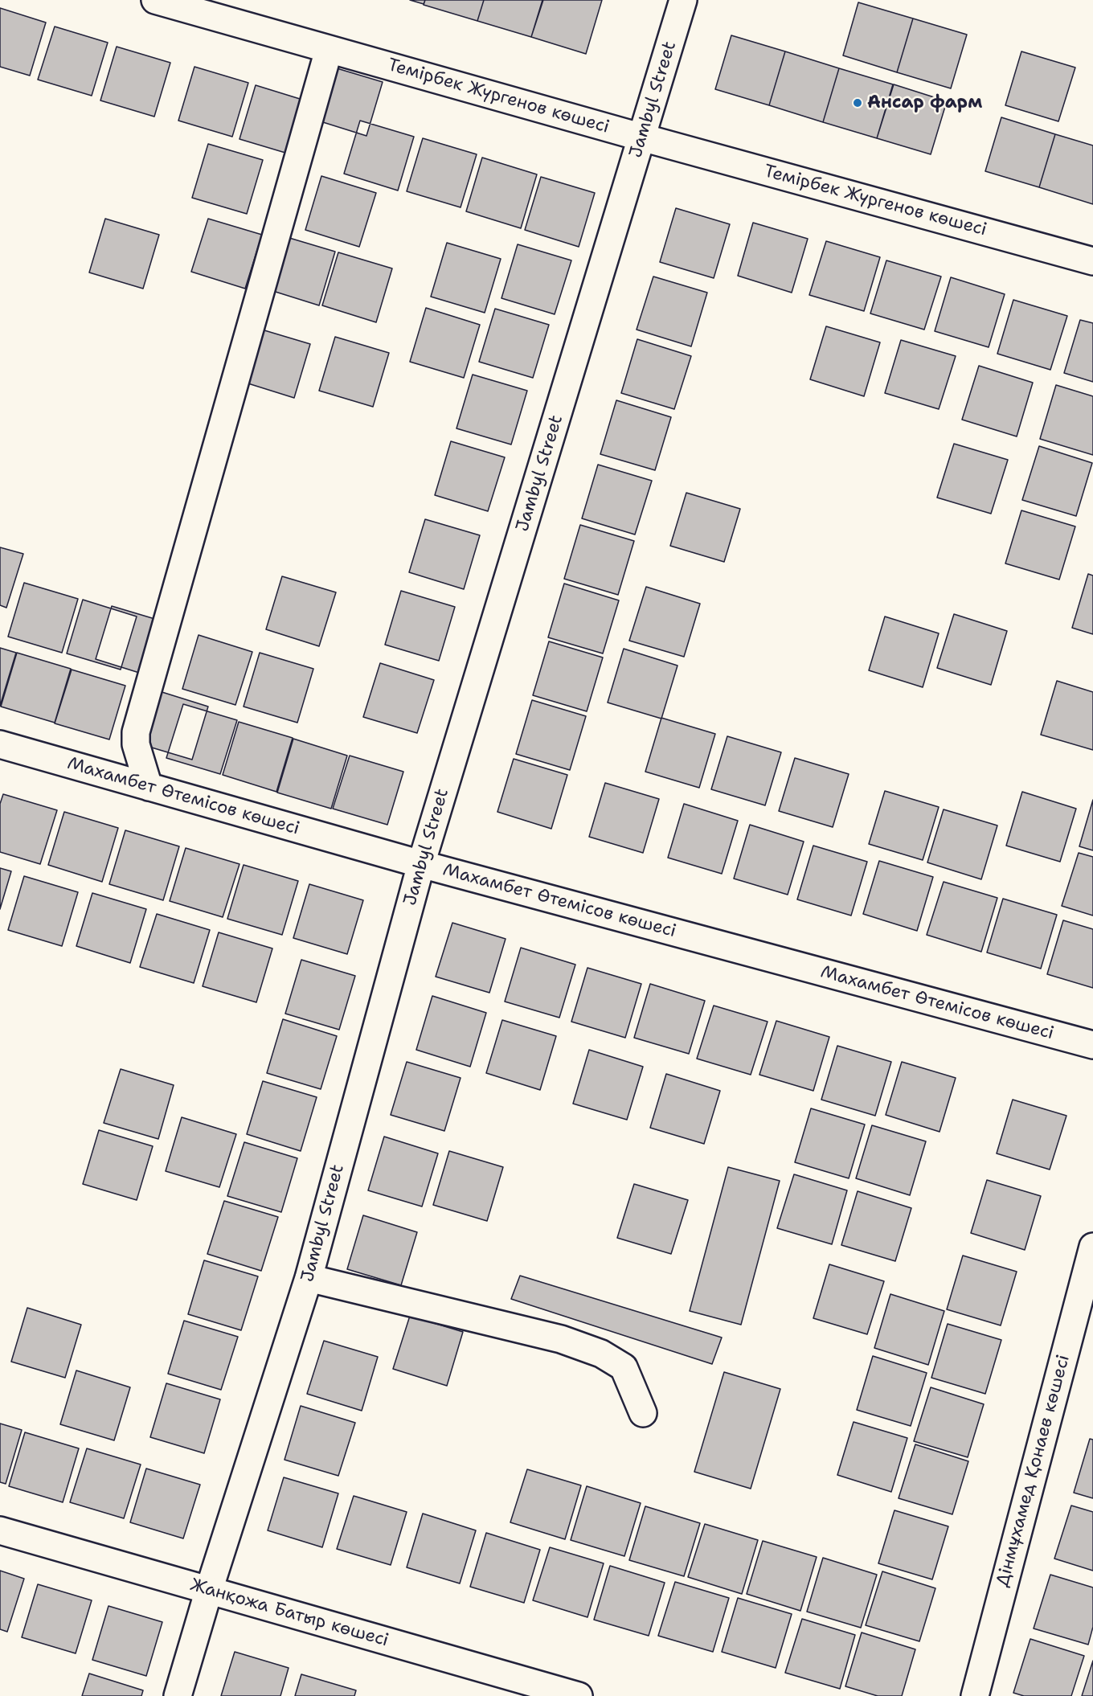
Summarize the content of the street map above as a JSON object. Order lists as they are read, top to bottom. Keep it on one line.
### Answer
{"streets":{"street":["Темірбек Жүргенов көшесі","Jambyl Street","Махамбет Өтемісов көшесі","Дінмұхамед Қонаев көшесі","Жанқожа Батыр көшесі"]},"crossings":[["Темірбек Жүргенов көшесі","Jambyl Street"],["Jambyl Street","Махамбет Өтемісов көшесі"],["Jambyl Street","Жанқожа Батыр көшесі"]],"places":["Ансар фарм"]}
